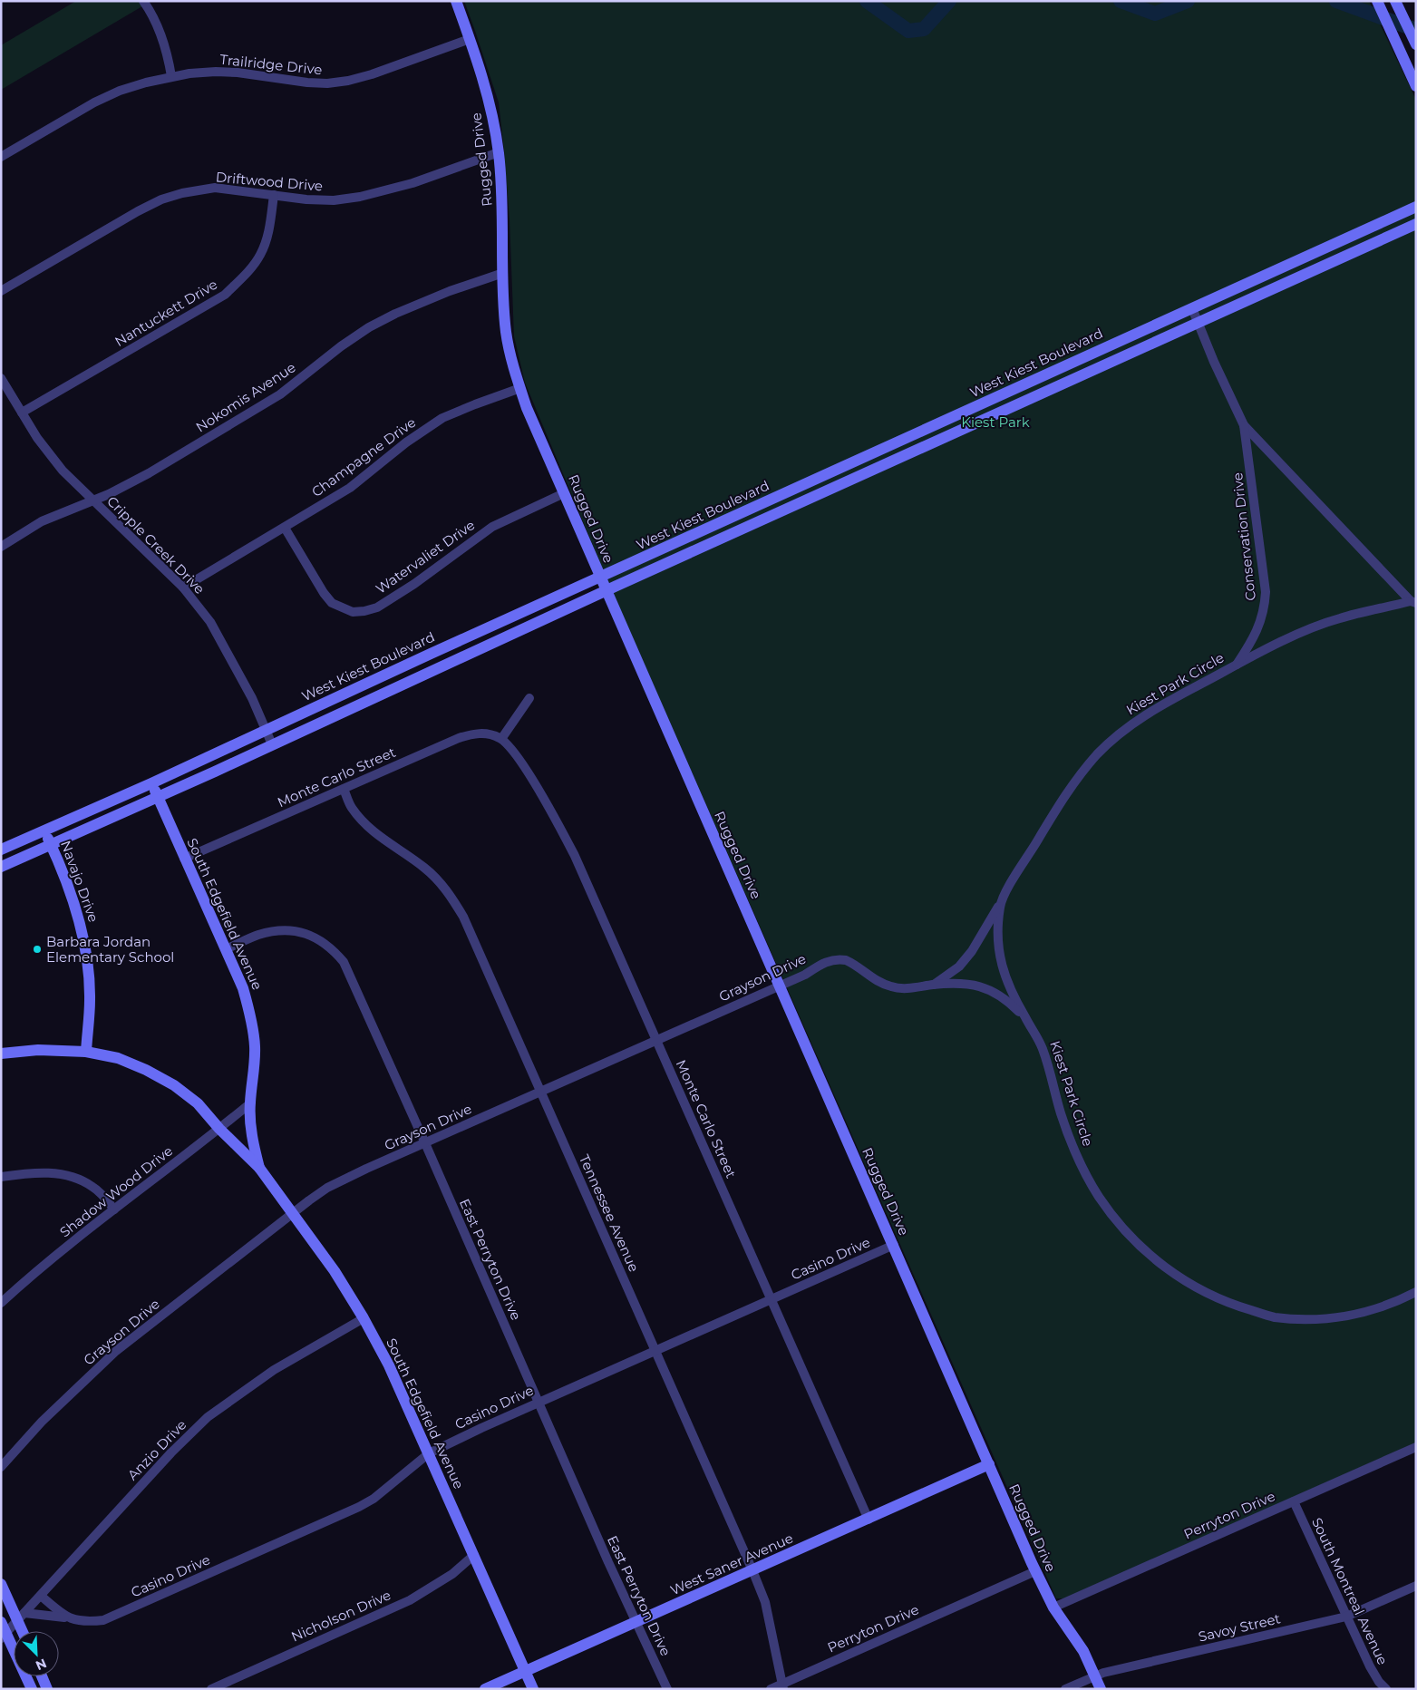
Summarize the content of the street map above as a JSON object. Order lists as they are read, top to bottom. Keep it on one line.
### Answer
{"streets":{"street":["Trailridge Drive","Rugged Drive","Driftwood Drive","Nantuckett Drive","West Kiest Boulevard","Nokomis Avenue","Champagne Drive","Conservation Drive","Cripple Creek Drive","Watervaliet Drive","Kiest Park Circle","Monte Carlo Street","Navajo Drive","South Edgefield Avenue","Grayson Drive","Shadow Wood Drive","Tennessee Avenue","Casino Drive","East Perryton Drive","Anzio Drive","Perryton Drive","West Saner Avenue","South Montreal Avenue","Nicholson Drive","Savoy Street"]},"crossings":[["Trailridge Drive","Rugged Drive"],["Rugged Drive","Driftwood Drive"],["Rugged Drive","West Kiest Boulevard"],["Rugged Drive","Nokomis Avenue"],["Rugged Drive","Champagne Drive"],["Rugged Drive","Watervaliet Drive"],["Rugged Drive","Grayson Drive"],["Rugged Drive","Casino Drive"],["Rugged Drive","Perryton Drive"],["Rugged Drive","West Saner Avenue"],["Rugged Drive","Savoy Street"],["Driftwood Drive","Nantuckett Drive"],["Nantuckett Drive","Cripple Creek Drive"],["West Kiest Boulevard","Conservation Drive"],["West Kiest Boulevard","Cripple Creek Drive"],["West Kiest Boulevard","Navajo Drive"],["West Kiest Boulevard","South Edgefield Avenue"],["Nokomis Avenue","Cripple Creek Drive"],["Champagne Drive","Cripple Creek Drive"],["Champagne Drive","Watervaliet Drive"],["Conservation Drive","Kiest Park Circle"],["Kiest Park Circle","Grayson Drive"],["Monte Carlo Street","South Edgefield Avenue"],["Monte Carlo Street","Grayson Drive"],["Monte Carlo Street","Tennessee Avenue"],["Monte Carlo Street","Casino Drive"],["Monte Carlo Street","West Saner Avenue"],["Navajo Drive","South Edgefield Avenue"],["South Edgefield Avenue","Grayson Drive"],["South Edgefield Avenue","Shadow Wood Drive"],["South Edgefield Avenue","Casino Drive"],["South Edgefield Avenue","East Perryton Drive"],["South Edgefield Avenue","Anzio Drive"],["South Edgefield Avenue","West Saner Avenue"],["South Edgefield Avenue","Nicholson Drive"],["Grayson Drive","Tennessee Avenue"],["Grayson Drive","East Perryton Drive"],["Tennessee Avenue","Casino Drive"],["Tennessee Avenue","Perryton Drive"],["Tennessee Avenue","West Saner Avenue"],["Casino Drive","East Perryton Drive"],["Casino Drive","Anzio Drive"],["East Perryton Drive","West Saner Avenue"],["Perryton Drive","South Montreal Avenue"],["South Montreal Avenue","Savoy Street"]],"parks":["Kiest Park"],"places":["Barbara Jordan Elementary School"],"north":"bottom right"}
